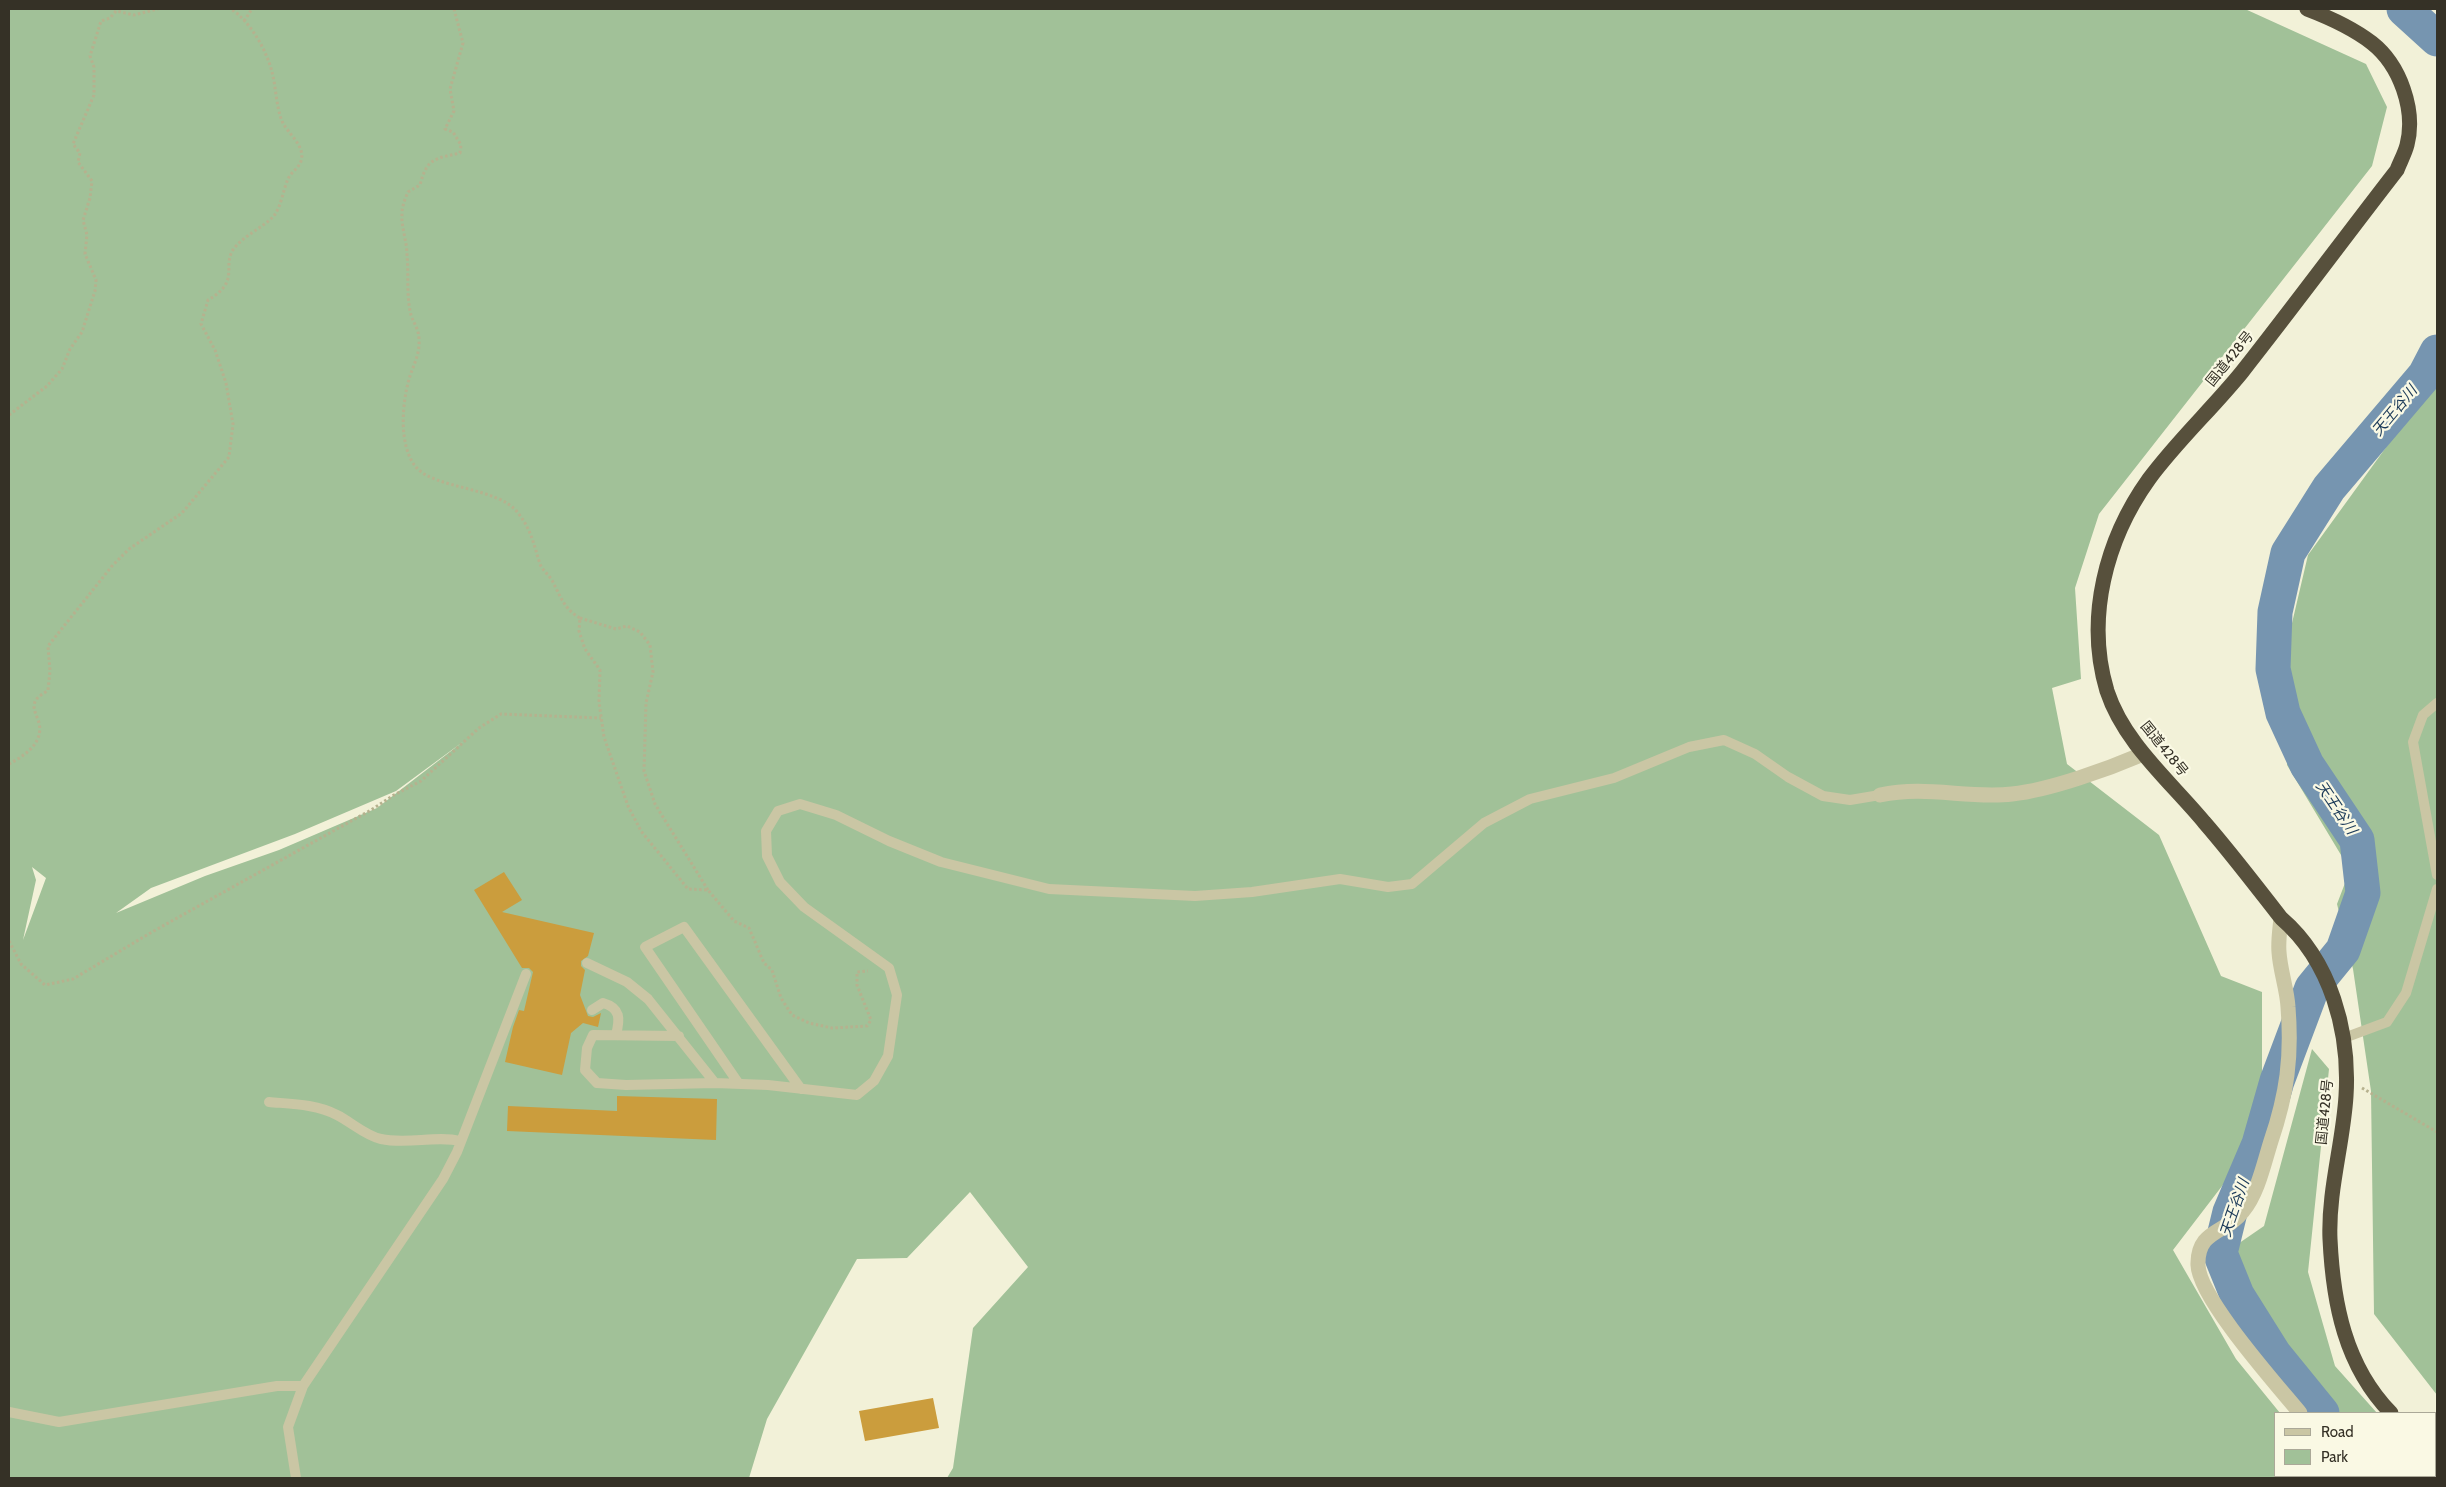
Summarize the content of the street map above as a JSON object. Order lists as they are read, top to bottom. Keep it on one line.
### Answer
{"streets":{"highway":["国道428号"]},"water":["天王谷川"],"legend":["Road","Park"]}
